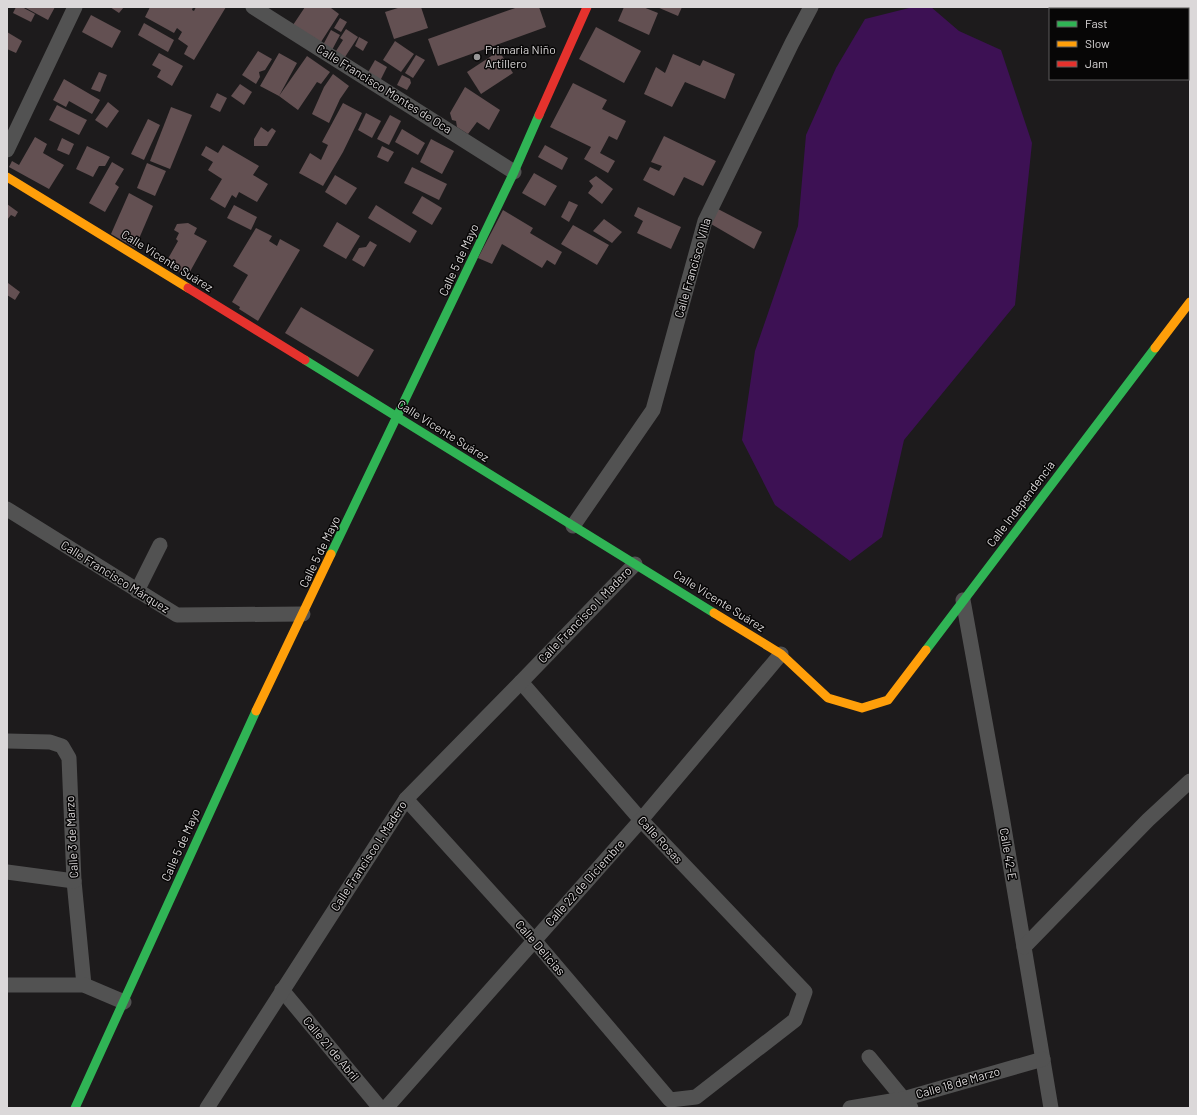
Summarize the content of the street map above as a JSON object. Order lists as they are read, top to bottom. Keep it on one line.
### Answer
{"streets":{"street":["Calle Francisco Montes de Oca","Calle 5 de Mayo","Calle Vicente Suárez","Calle Francisco Villa","Calle Independencia","Calle Francisco Márquez","Calle Francisco I. Madero","Calle 3 de Marzo","Calle Rosas","Calle 42-E","Calle 22 de Diciembre","Calle Delicias","Calle 21 de Abril","Calle 18 de Marzo"]},"crossings":[["Calle Francisco Montes de Oca","Calle 5 de Mayo"],["Calle 5 de Mayo","Calle Vicente Suárez"],["Calle 5 de Mayo","Calle Francisco Márquez"],["Calle Vicente Suárez","Calle Francisco Villa"],["Calle Vicente Suárez","Calle Independencia"],["Calle Vicente Suárez","Calle Francisco I. Madero"],["Calle Vicente Suárez","Calle 22 de Diciembre"],["Calle Independencia","Calle 42-E"],["Calle Francisco I. Madero","Calle Rosas"],["Calle Francisco I. Madero","Calle Delicias"],["Calle Francisco I. Madero","Calle 21 de Abril"],["Calle Rosas","Calle 22 de Diciembre"],["Calle Rosas","Calle Delicias"],["Calle 42-E","Calle 18 de Marzo"],["Calle 22 de Diciembre","Calle Delicias"]],"places":["Primaria Niño Artillero"],"legend":["Fast","Slow","Jam"]}
